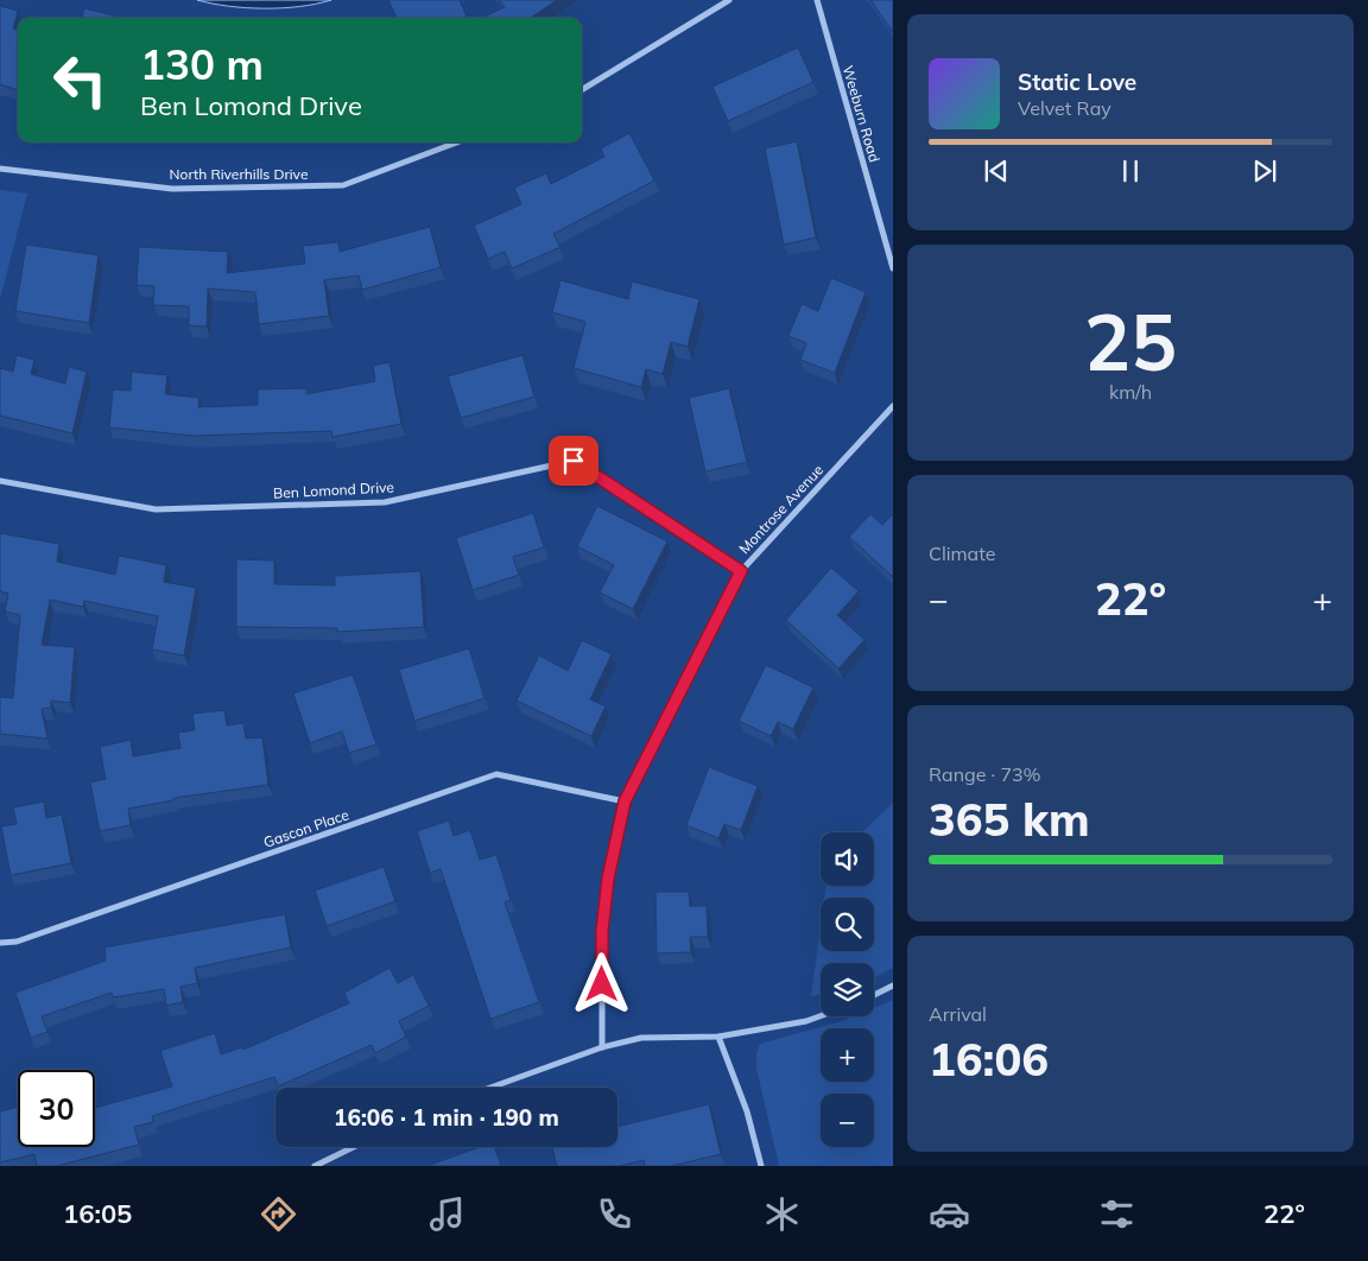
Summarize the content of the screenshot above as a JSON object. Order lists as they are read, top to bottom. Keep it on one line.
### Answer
{"streets":{"street":["Weeburn Road","North Riverhills Drive","Ben Lomond Drive","Montrose Avenue","Gascon Place"]},"crossings":[["Ben Lomond Drive","Montrose Avenue"],["Montrose Avenue","Gascon Place"]],"page":{"turn":["130 m","Ben Lomond Drive"],"song":["Static Love","Velvet Ray"],"tile":[["25","km/h"],"Climate",["Range · 73%","365 km"],["Arrival","16:06"]],"heat":["−","22°","+"],"map_buttons":["+","−"],"limit":"30","trip":"16:06 · 1 min · 190 m","tabs":["16:05","22°"]}}
